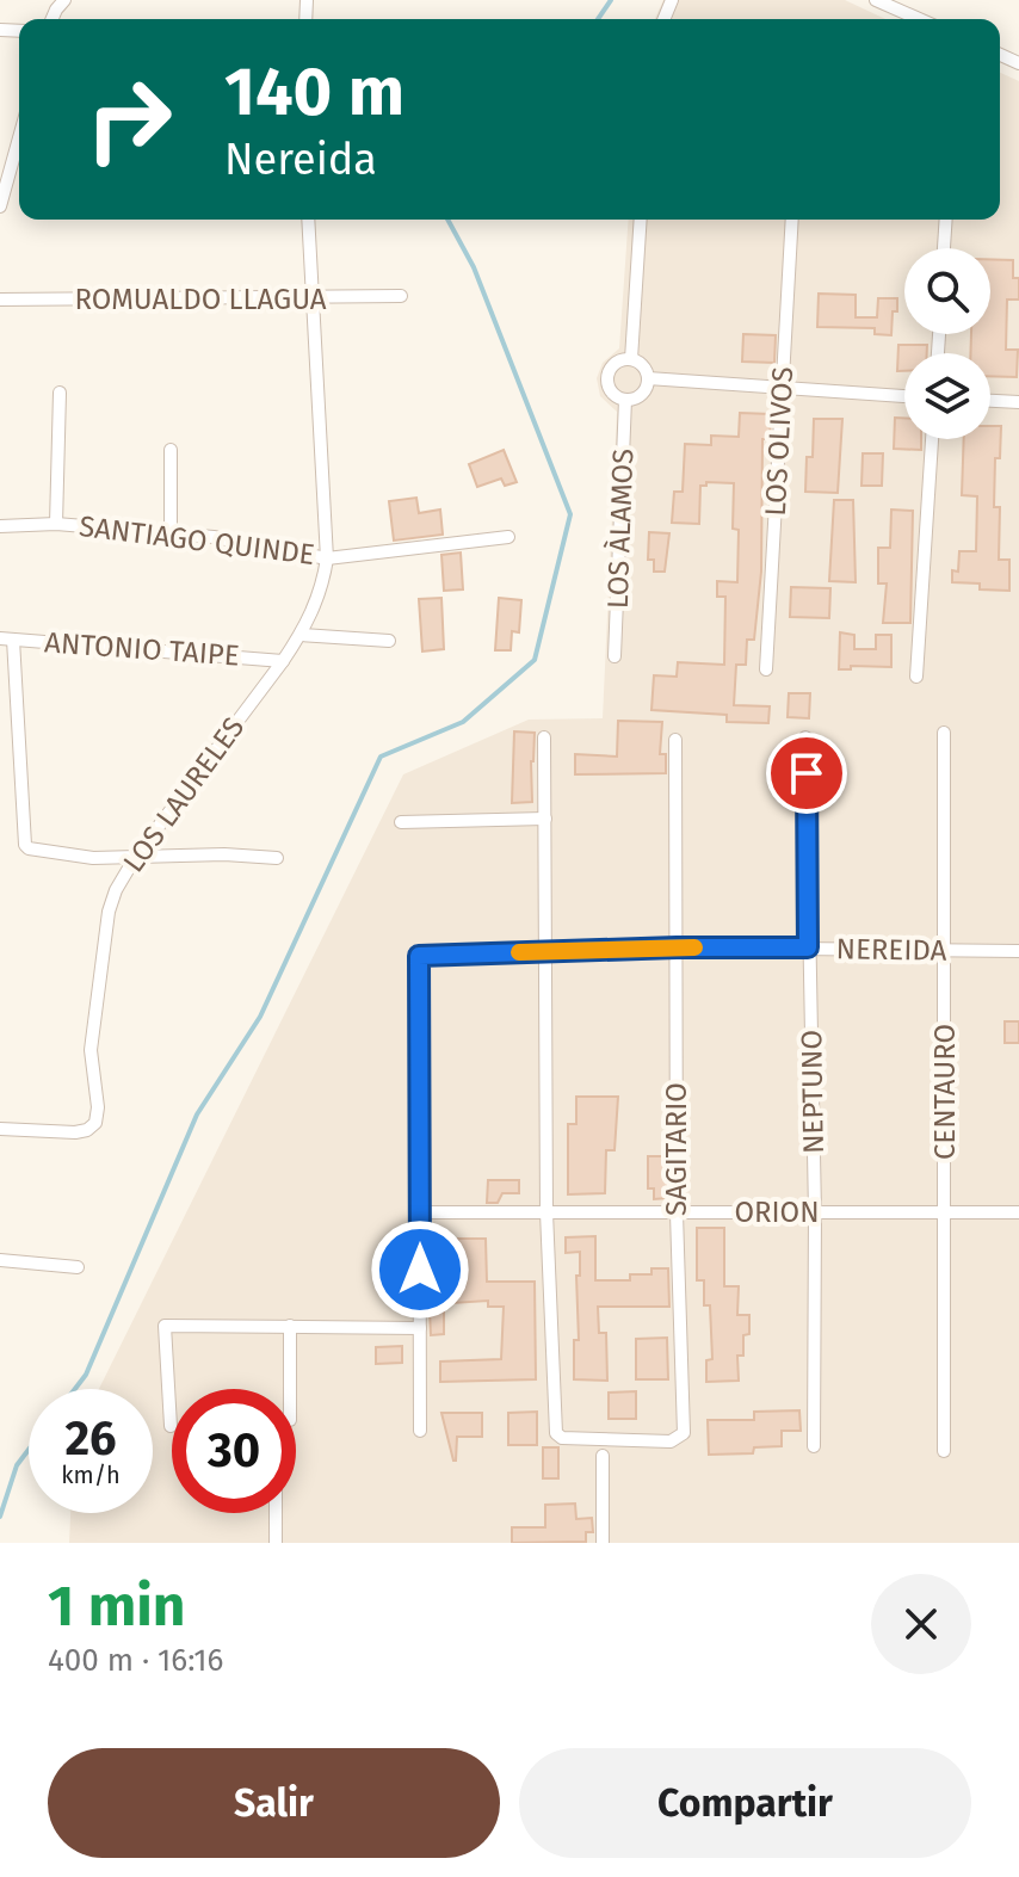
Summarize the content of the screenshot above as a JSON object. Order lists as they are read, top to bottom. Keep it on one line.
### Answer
{"streets":{"street":["ROMUALDO LLAGUA","LOS OLIVOS","LOS ÀLAMOS","SANTIAGO QUINDE","ANTONIO TAIPE","LOS LAURELES","NEREIDA","NEPTUNO","CENTAURO","SAGITARIO","ORION"]},"crossings":[["ROMUALDO LLAGUA","LOS LAURELES"],["SANTIAGO QUINDE","LOS LAURELES"],["ANTONIO TAIPE","LOS LAURELES"],["NEREIDA","NEPTUNO"],["NEREIDA","CENTAURO"],["NEREIDA","SAGITARIO"],["NEREIDA","ORION"],["NEPTUNO","ORION"],["CENTAURO","ORION"],["SAGITARIO","ORION"]],"page":{"turn":["140 m","Nereida"],"speed":"26 km/h","limit":"30","heading":["1 min","400 m · 16:16"],"buttons":["Salir","Compartir"]}}
